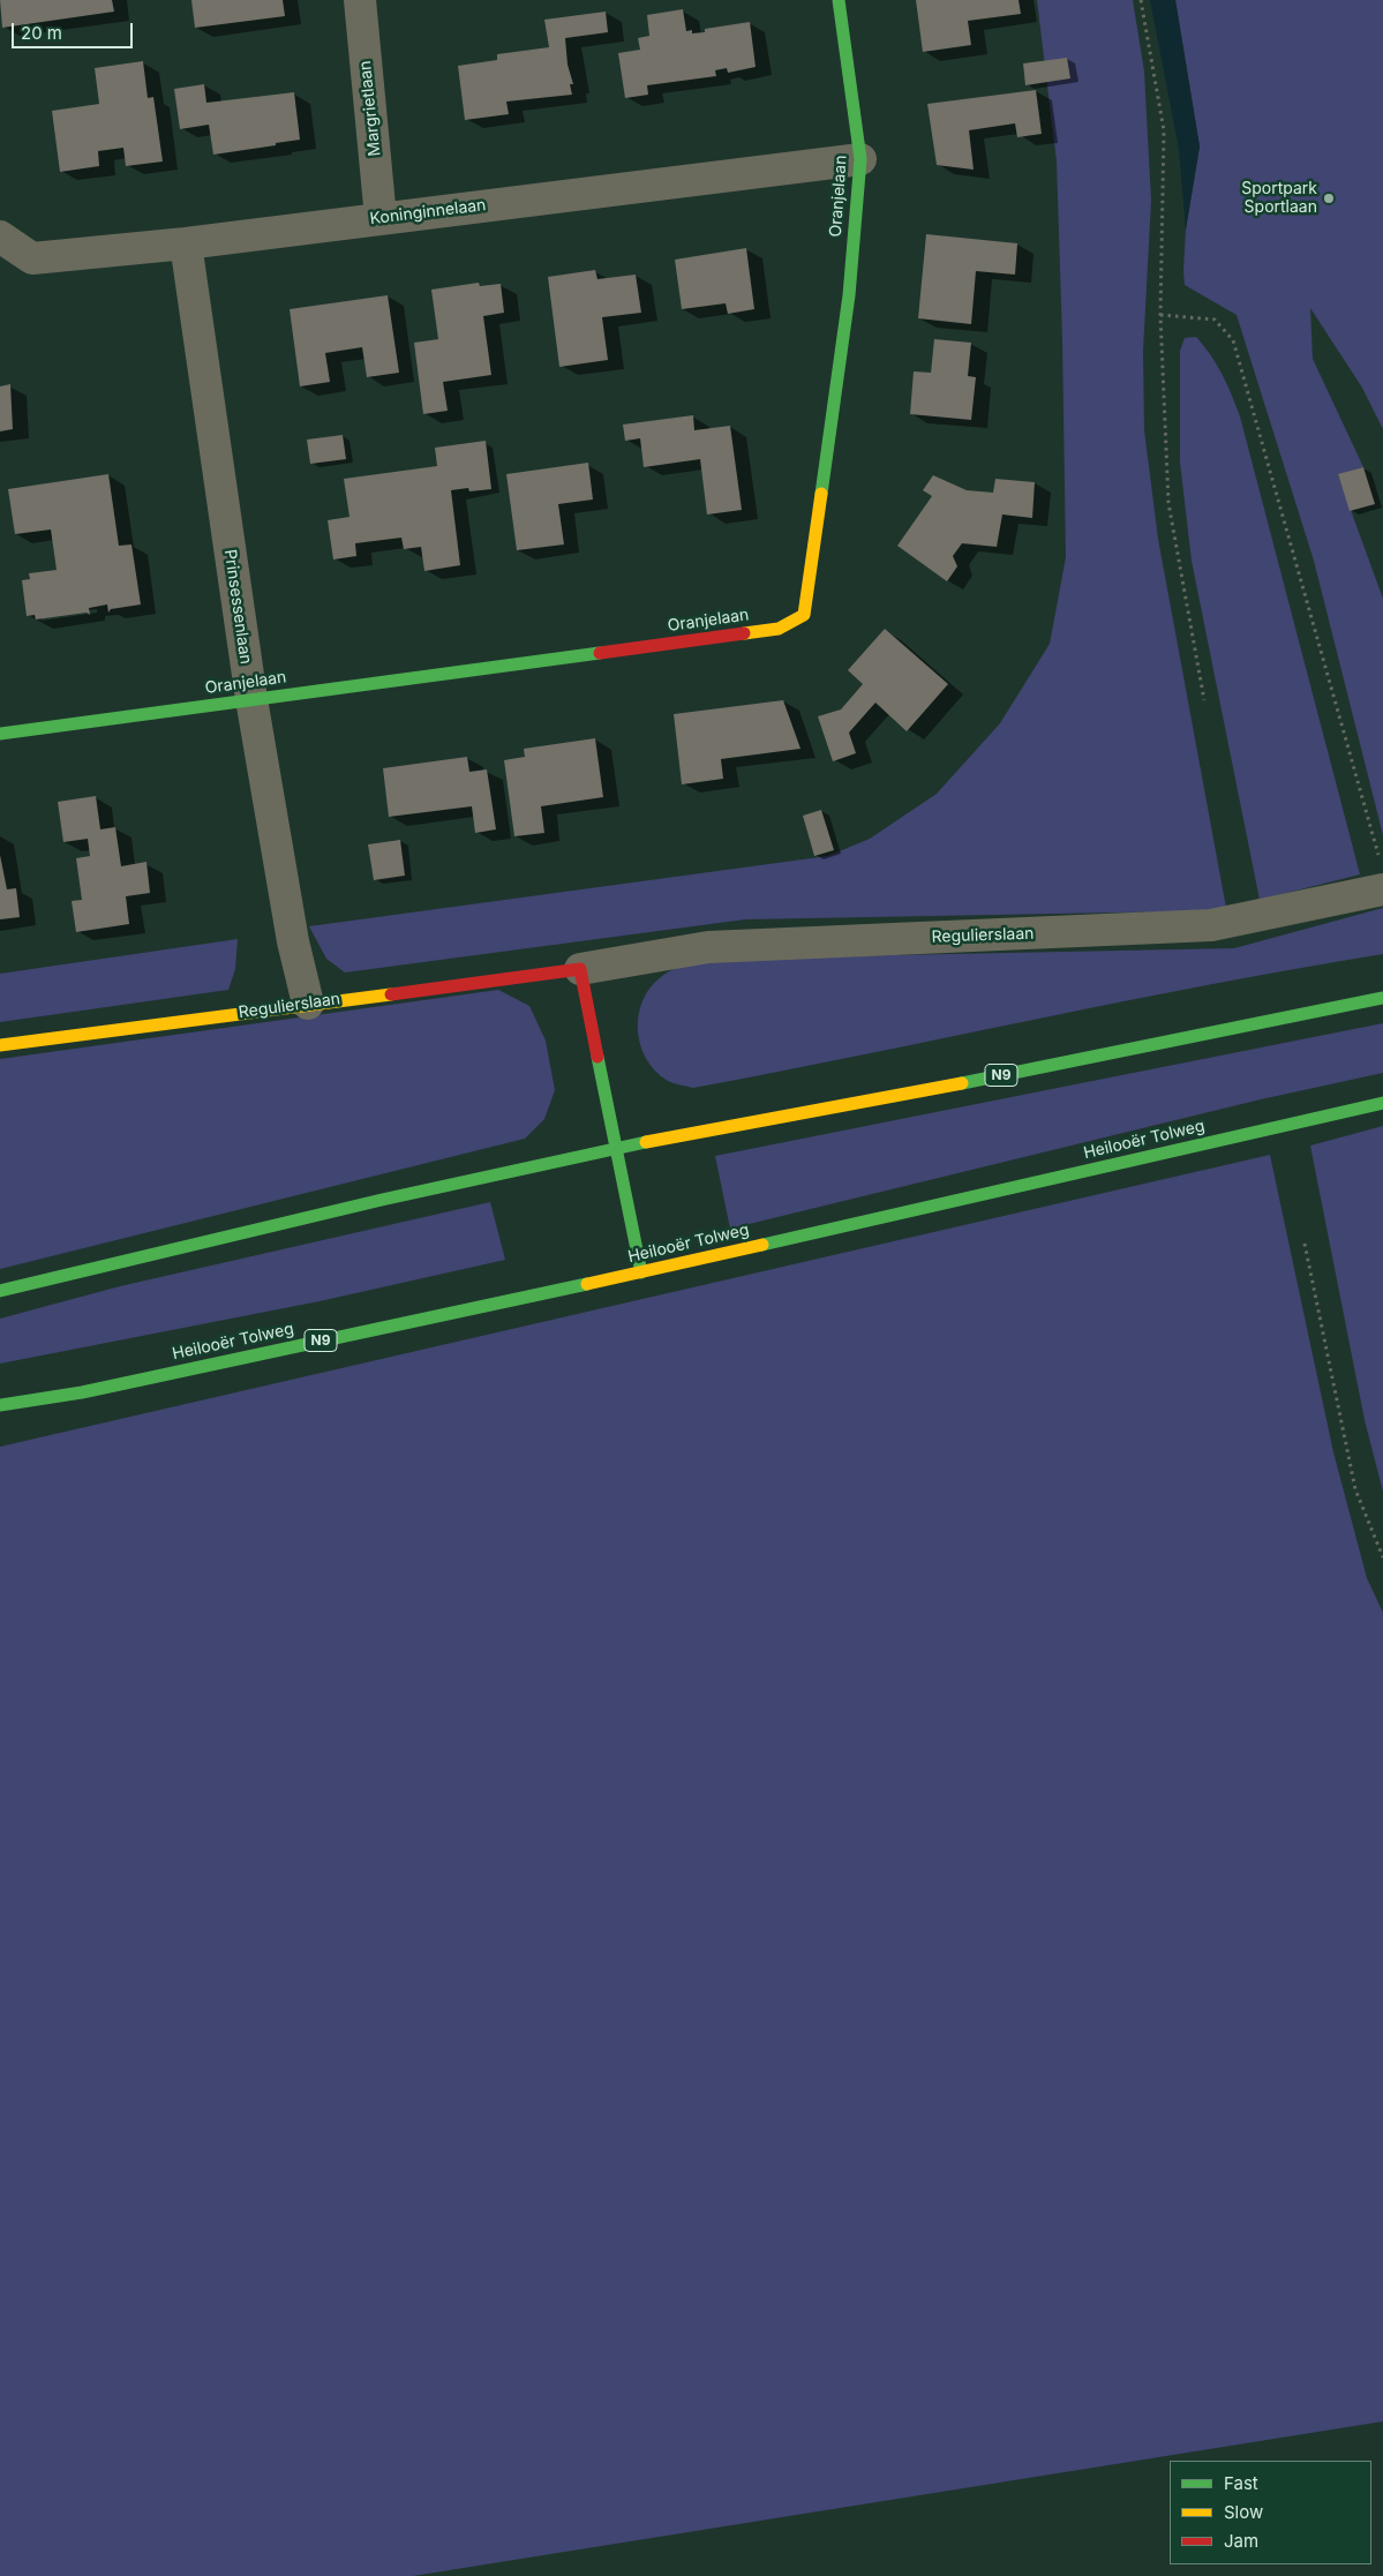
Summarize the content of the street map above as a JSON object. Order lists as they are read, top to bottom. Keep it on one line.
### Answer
{"streets":{"main road":["Oranjelaan","Regulierslaan","N9","Heilooër Tolweg"],"street":["Margrietlaan","Koninginnelaan","Prinsessenlaan"]},"crossings":[["Margrietlaan","Koninginnelaan"],["Oranjelaan","Koninginnelaan"],["Oranjelaan","Prinsessenlaan"],["Koninginnelaan","Prinsessenlaan"],["Prinsessenlaan","Regulierslaan"]],"places":["Sportpark Sportlaan"],"legend":["Fast","Slow","Jam"],"scale_bar":"20 m"}
